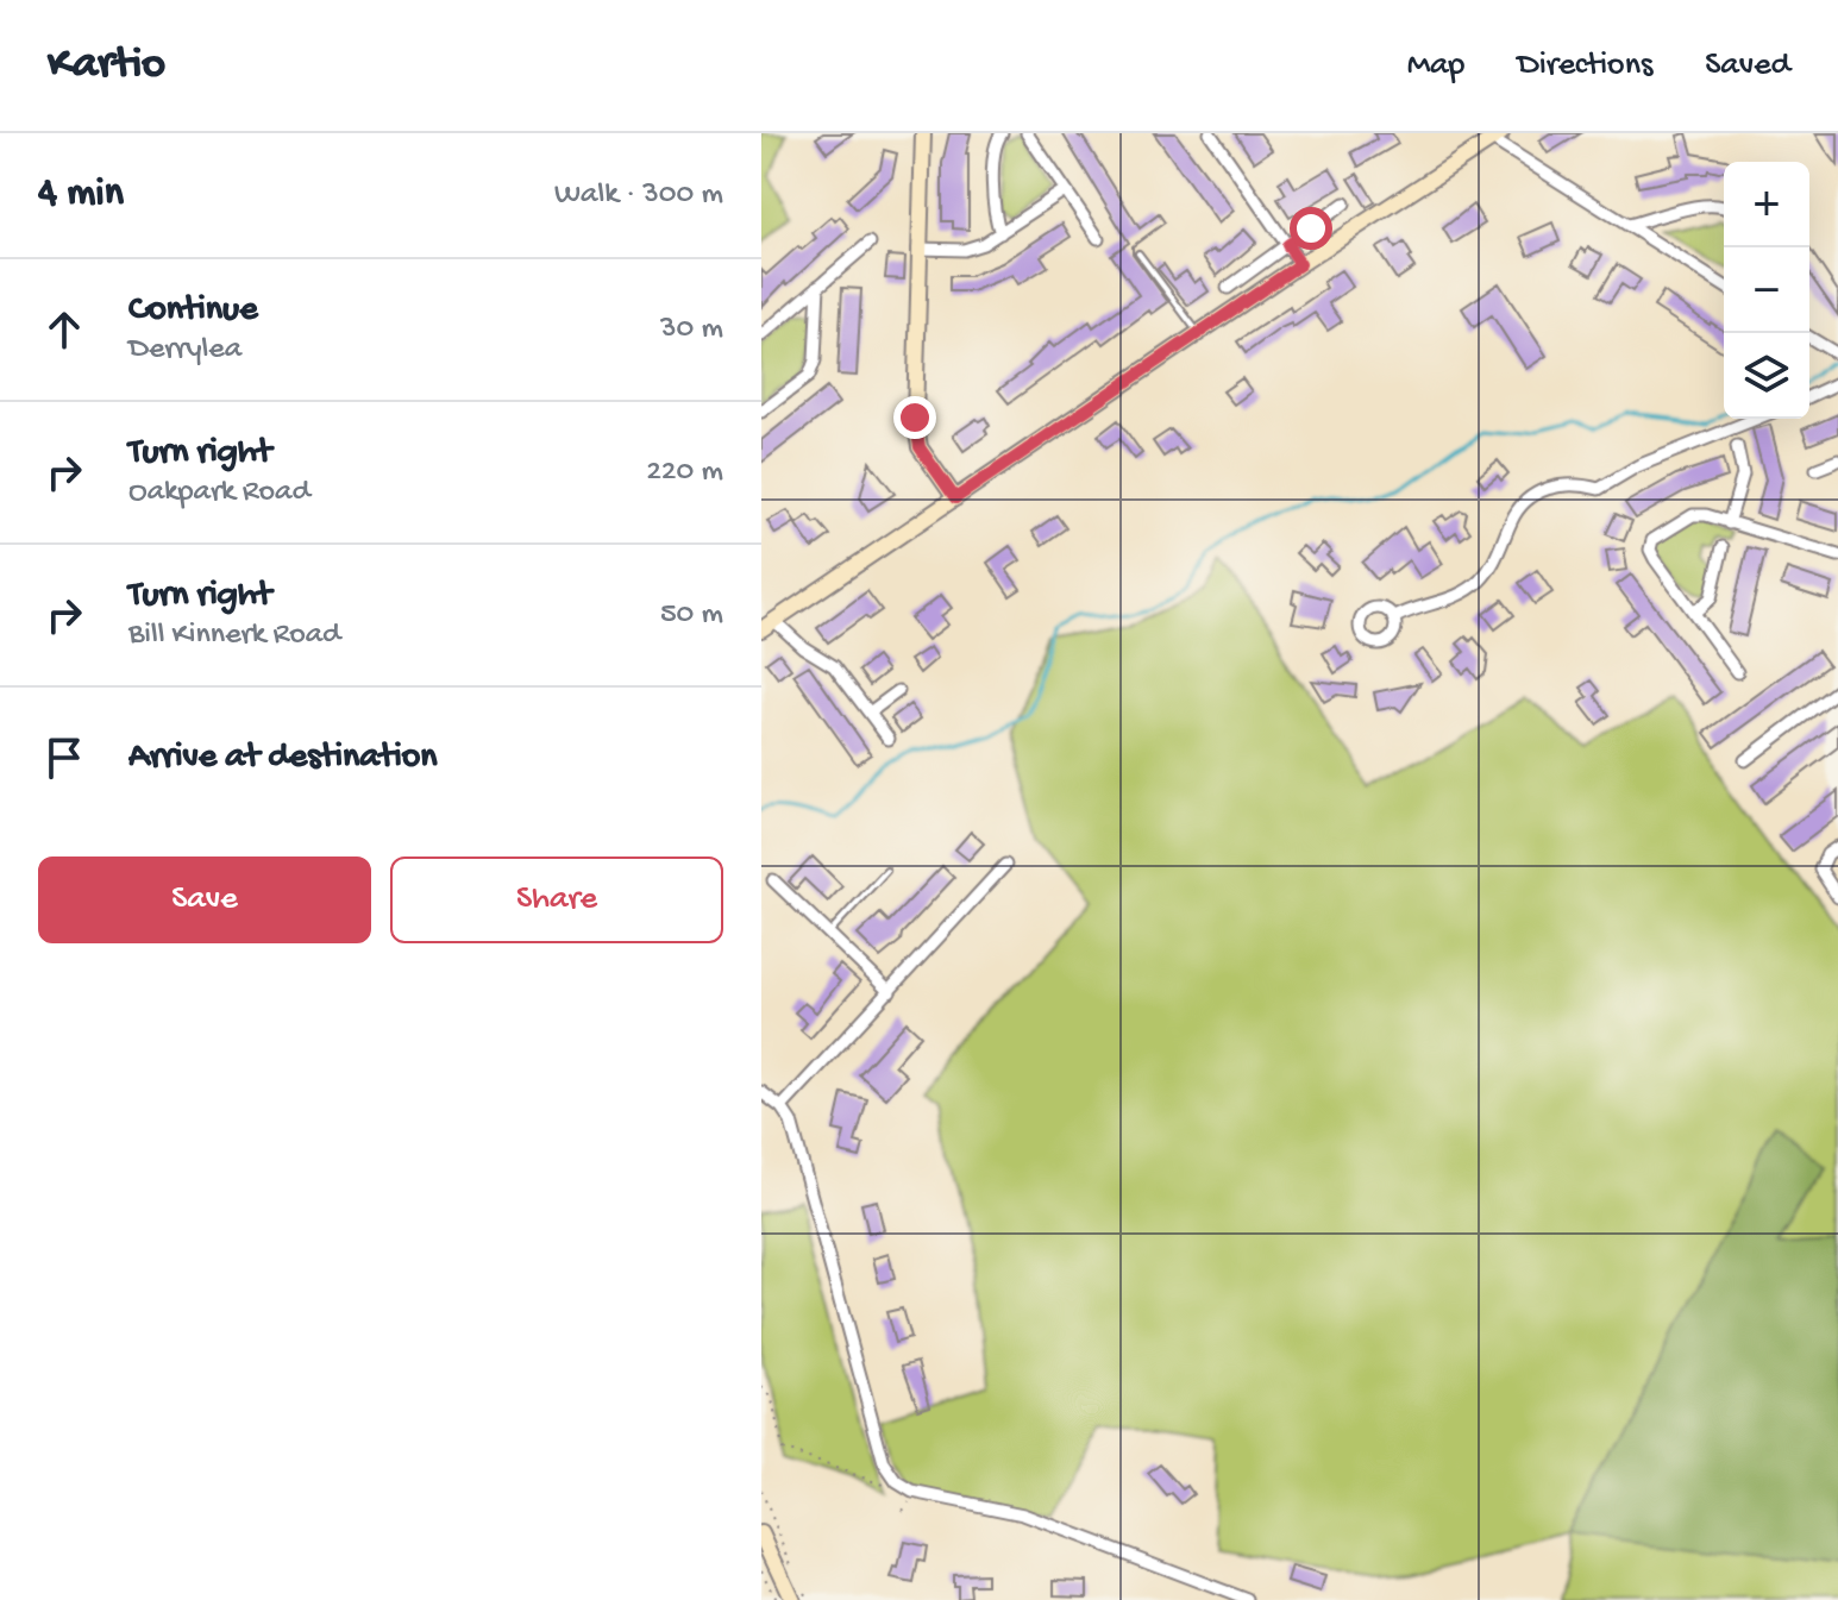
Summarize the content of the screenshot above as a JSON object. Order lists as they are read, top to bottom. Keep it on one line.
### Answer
{"page":{"header":"Kartio","nav":["Map","Directions","Saved"],"heading":["4 min","Walk · 300 m"],"map_buttons":["+","−"],"list":[["Continue","Derrylea","30 m"],["Turn right","Oakpark Road","220 m"],["Turn right","Bill Kinnerk Road","50 m"],"Arrive at destination"],"buttons":["Save","Share"]}}
